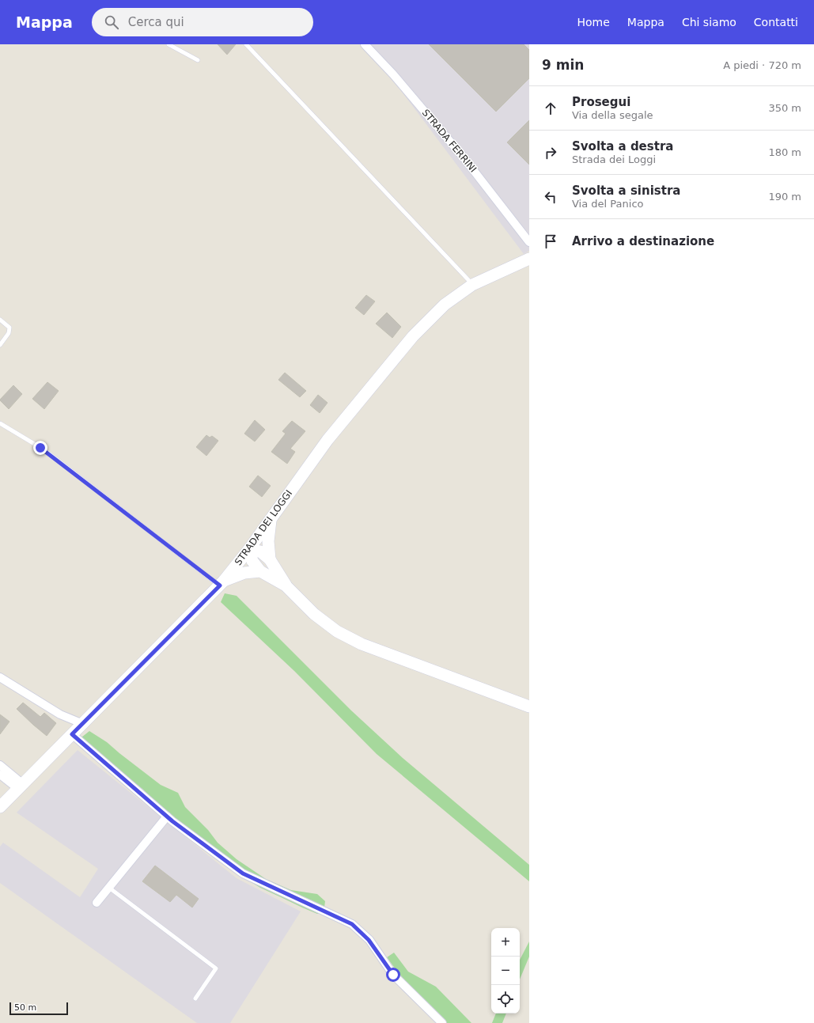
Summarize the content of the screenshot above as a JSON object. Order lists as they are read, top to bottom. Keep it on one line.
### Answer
{"streets":{"street":["STRADA FERRINI","STRADA DEI LOGGI"]},"scale_bar":"50 m","page":{"header":"Mappa","search":"Cerca qui","nav":["Home","Mappa","Chi siamo","Contatti"],"heading":["9 min","A piedi · 720 m"],"list":[["Prosegui","Via della segale","350 m"],["Svolta a destra","Strada dei Loggi","180 m"],["Svolta a sinistra","Via del Panico","190 m"],"Arrivo a destinazione"],"map_buttons":["+","−"],"scale":"50 m"}}
